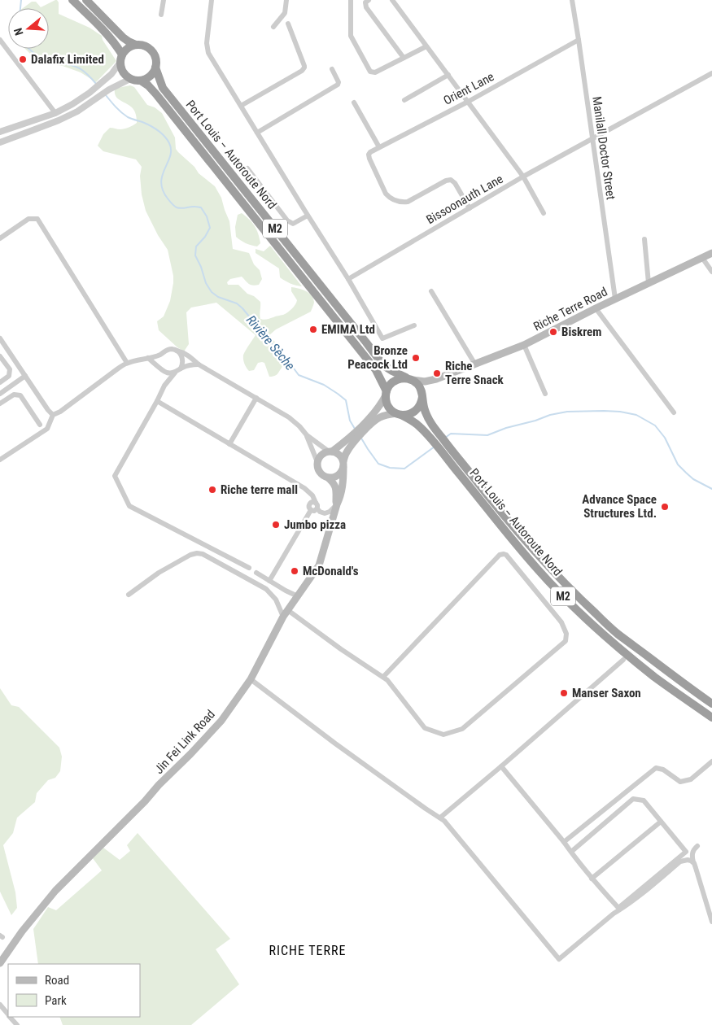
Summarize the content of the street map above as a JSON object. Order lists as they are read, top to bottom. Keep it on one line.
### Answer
{"streets":{"highway":["Port Louis – Autoroute Nord","M2"],"main road":["Riche Terre Road","Jin Fei Link Road"],"street":["Orient Lane","Manilall Doctor Street","Bissoonauth Lane"]},"crossings":[["Orient Lane","Manilall Doctor Street"],["Orient Lane","Bissoonauth Lane"],["Manilall Doctor Street","Bissoonauth Lane"],["Manilall Doctor Street","Riche Terre Road"],["Port Louis – Autoroute Nord","M2"]],"districts":["RICHE TERRE"],"water":["Rivière Sèche"],"places":["Dalafix Limited","EMIMA Ltd","Biskrem","Bronze Peacock Ltd","Riche Terre Snack","Riche terre mall","Advance Space Structures Ltd.","Jumbo pizza","McDonald's","Manser Saxon"],"legend":["Road","Park"],"north":"left"}
